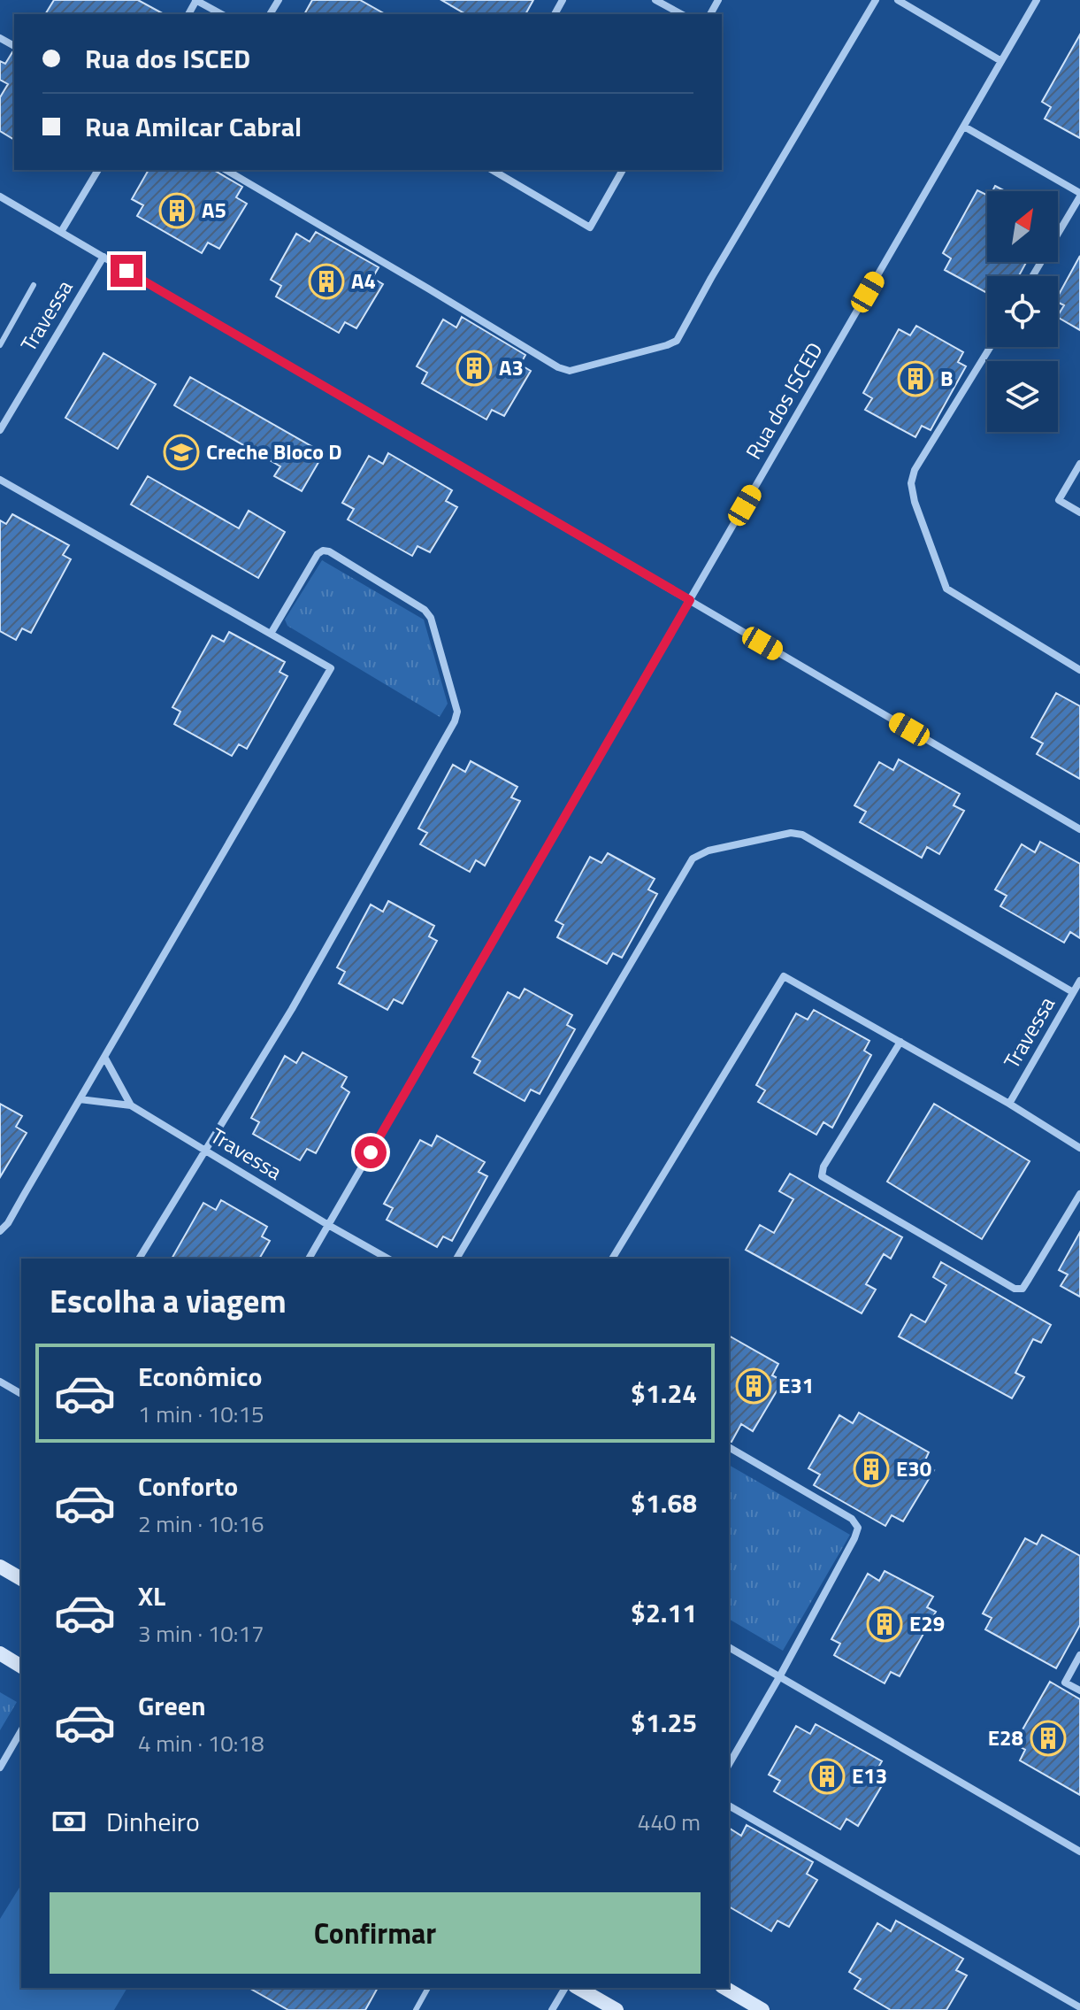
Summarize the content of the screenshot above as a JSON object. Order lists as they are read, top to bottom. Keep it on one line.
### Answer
{"streets":{"street":["Travessa","Rua dos ISCED"]},"crossings":[["Travessa","Rua dos ISCED"]],"places":{"building":["A5","A4","A3","B","E31","E30","E29","E28","E13"],"school or university":["Creche Bloco D"]},"north":"top right","page":{"banner":["Rua dos ISCED","Rua Amilcar Cabral"],"heading":"Escolha a viagem","list":[{"name":"Econômico","note":"1 min · 10:15","value":"$1.24"},{"name":"Conforto","note":"2 min · 10:16","value":"$1.68"},{"name":"XL","note":"3 min · 10:17","value":"$2.11"},{"name":"Green","note":"4 min · 10:18","value":"$1.25"}],"pay":["Dinheiro","440 m"],"buttons":"Confirmar"}}
